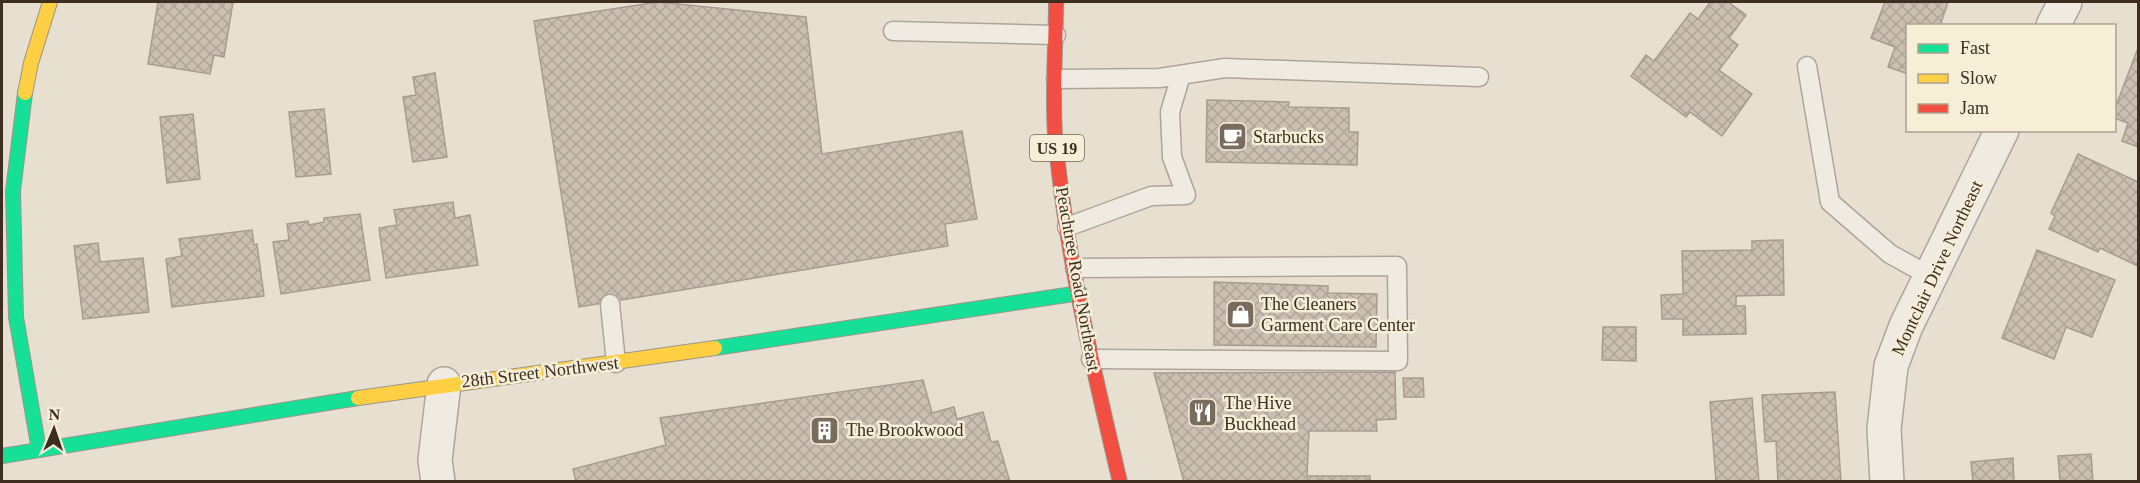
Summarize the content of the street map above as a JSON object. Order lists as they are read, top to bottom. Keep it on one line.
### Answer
{"streets":{"main road":["US 19","Peachtree Road Northeast","28th Street Northwest"],"street":["Montclair Drive Northeast"]},"crossings":[["Peachtree Road Northeast","28th Street Northwest"]],"places":{"cafe":["Starbucks"],"shop":["The Cleaners Garment Care Center"],"restaurant":["The Hive Buckhead"],"building":["The Brookwood"]},"legend":["Fast","Slow","Jam"],"north":"top"}
